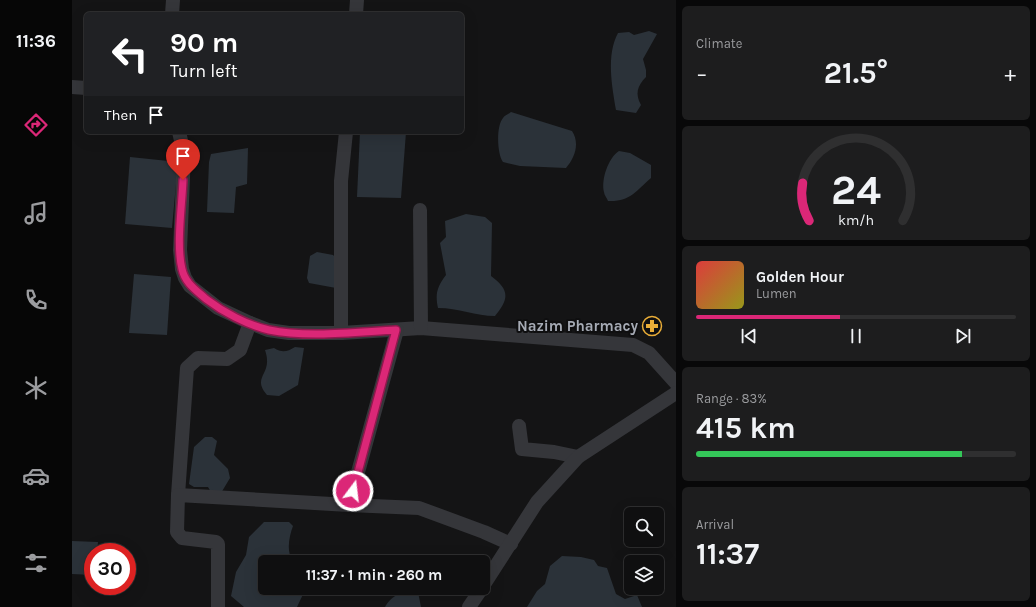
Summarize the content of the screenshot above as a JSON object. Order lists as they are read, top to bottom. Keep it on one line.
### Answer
{"places":{"pharmacy":["Nazim Pharmacy"]},"page":{"tabs":"11:36","tile":["Climate",["Range · 83%","415 km"],["Arrival","11:37"]],"turn":["90 m","Turn left"],"heat":["−","21.5°","+"],"then":"Then","song":["Golden Hour","Lumen"],"limit":"30","trip":"11:37 · 1 min · 260 m","gauge":["24","km/h"]}}
